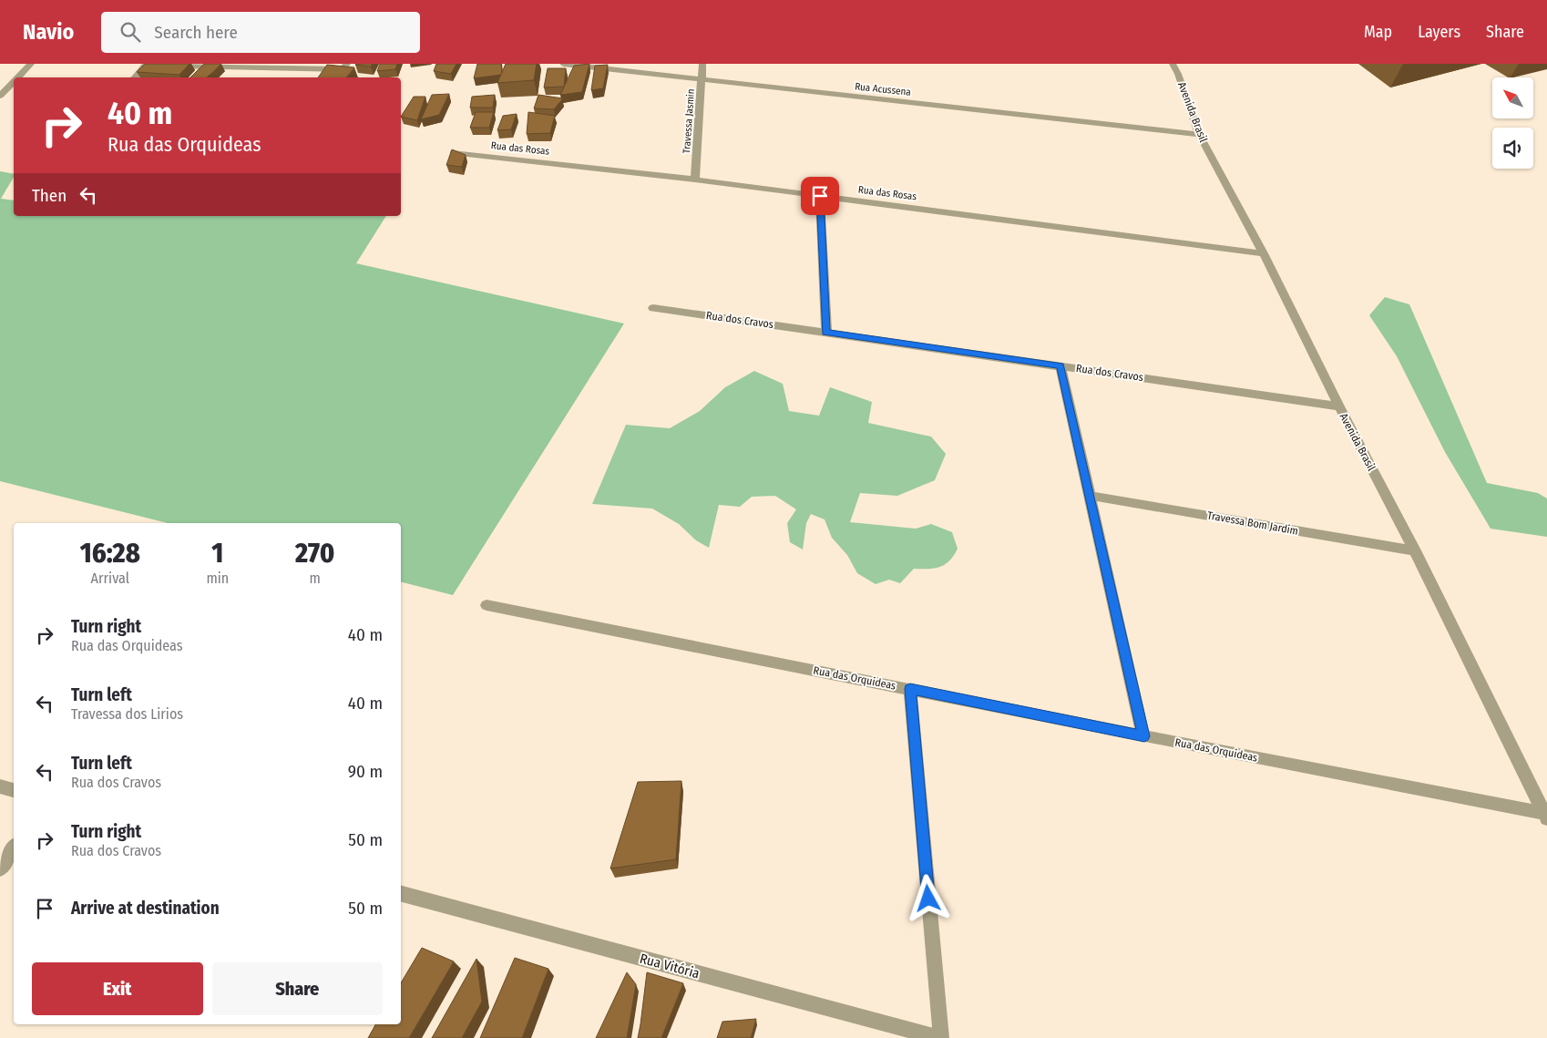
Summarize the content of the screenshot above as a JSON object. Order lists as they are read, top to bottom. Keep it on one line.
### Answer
{"streets":{"street":["Rua Acussena","Avenida Brasil","Travessa Jasmin","Rua das Rosas","Rua dos Cravos","Travessa Bom Jardim","Rua das Orquideas","Rua Vitória"]},"crossings":[["Rua Acussena","Avenida Brasil"],["Rua Acussena","Travessa Jasmin"],["Avenida Brasil","Rua das Rosas"],["Avenida Brasil","Rua dos Cravos"],["Avenida Brasil","Travessa Bom Jardim"],["Avenida Brasil","Rua das Orquideas"],["Travessa Jasmin","Rua das Rosas"]],"north":"top left","page":{"header":"Navio","search":"Search here","nav":["Map","Layers","Share"],"turn":["40 m","Rua das Orquideas"],"then":"Then","eta":["16:28","Arrival","1","min","270","m"],"list":[{"name":"Turn right","note":"Rua das Orquideas","value":"40 m"},{"name":"Turn left","note":"Travessa dos Lirios","value":"40 m"},{"name":"Turn left","note":"Rua dos Cravos","value":"90 m"},{"name":"Turn right","note":"Rua dos Cravos","value":"50 m"},{"name":"Arrive at destination","value":"50 m"}],"buttons":["Exit","Share"]}}
